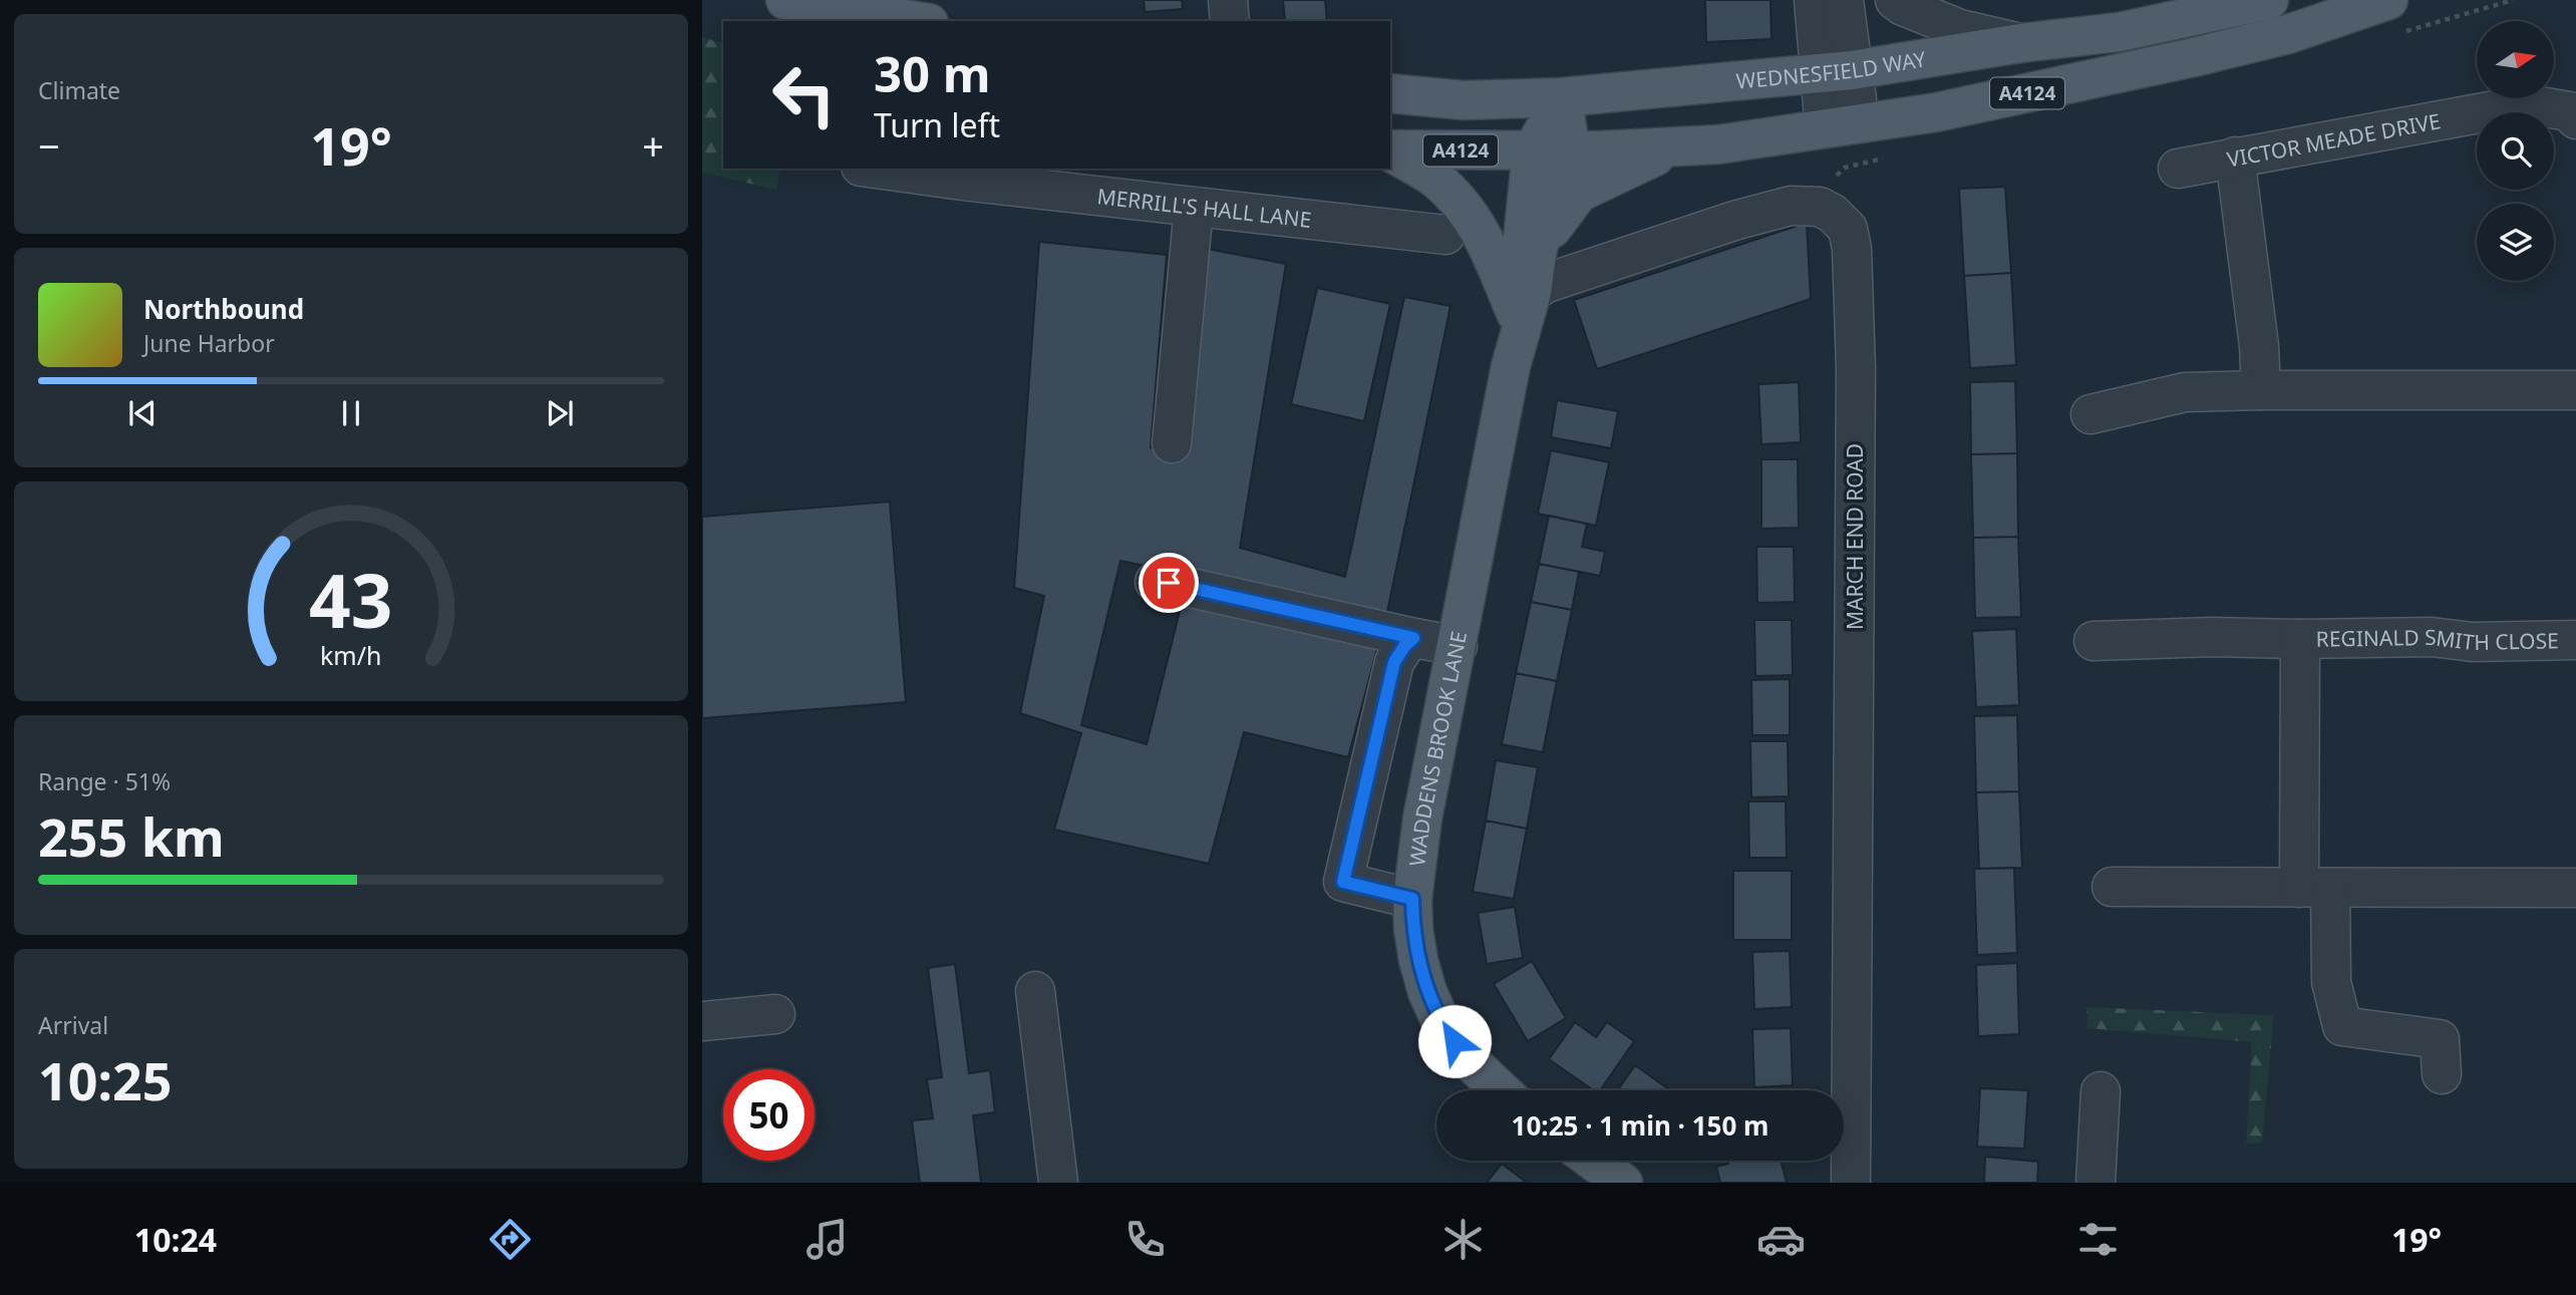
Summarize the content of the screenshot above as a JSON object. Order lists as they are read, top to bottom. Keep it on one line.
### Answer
{"streets":{"main road":["WEDNESFIELD WAY","A4124","WADDENS BROOK LANE"],"street":["VICTOR MEADE DRIVE","MERRILL'S HALL LANE","MARCH END ROAD","REGINALD SMITH CLOSE"]},"crossings":[["MARCH END ROAD","WADDENS BROOK LANE"]],"north":"right","page":{"tile":["Climate",["Range · 51%","255 km"],["Arrival","10:25"]],"turn":["30 m","Turn left"],"heat":["−","19°","+"],"song":["Northbound","June Harbor"],"limit":"50","trip":"10:25 · 1 min · 150 m","tabs":["10:24","19°"],"gauge":["43","km/h"]}}
